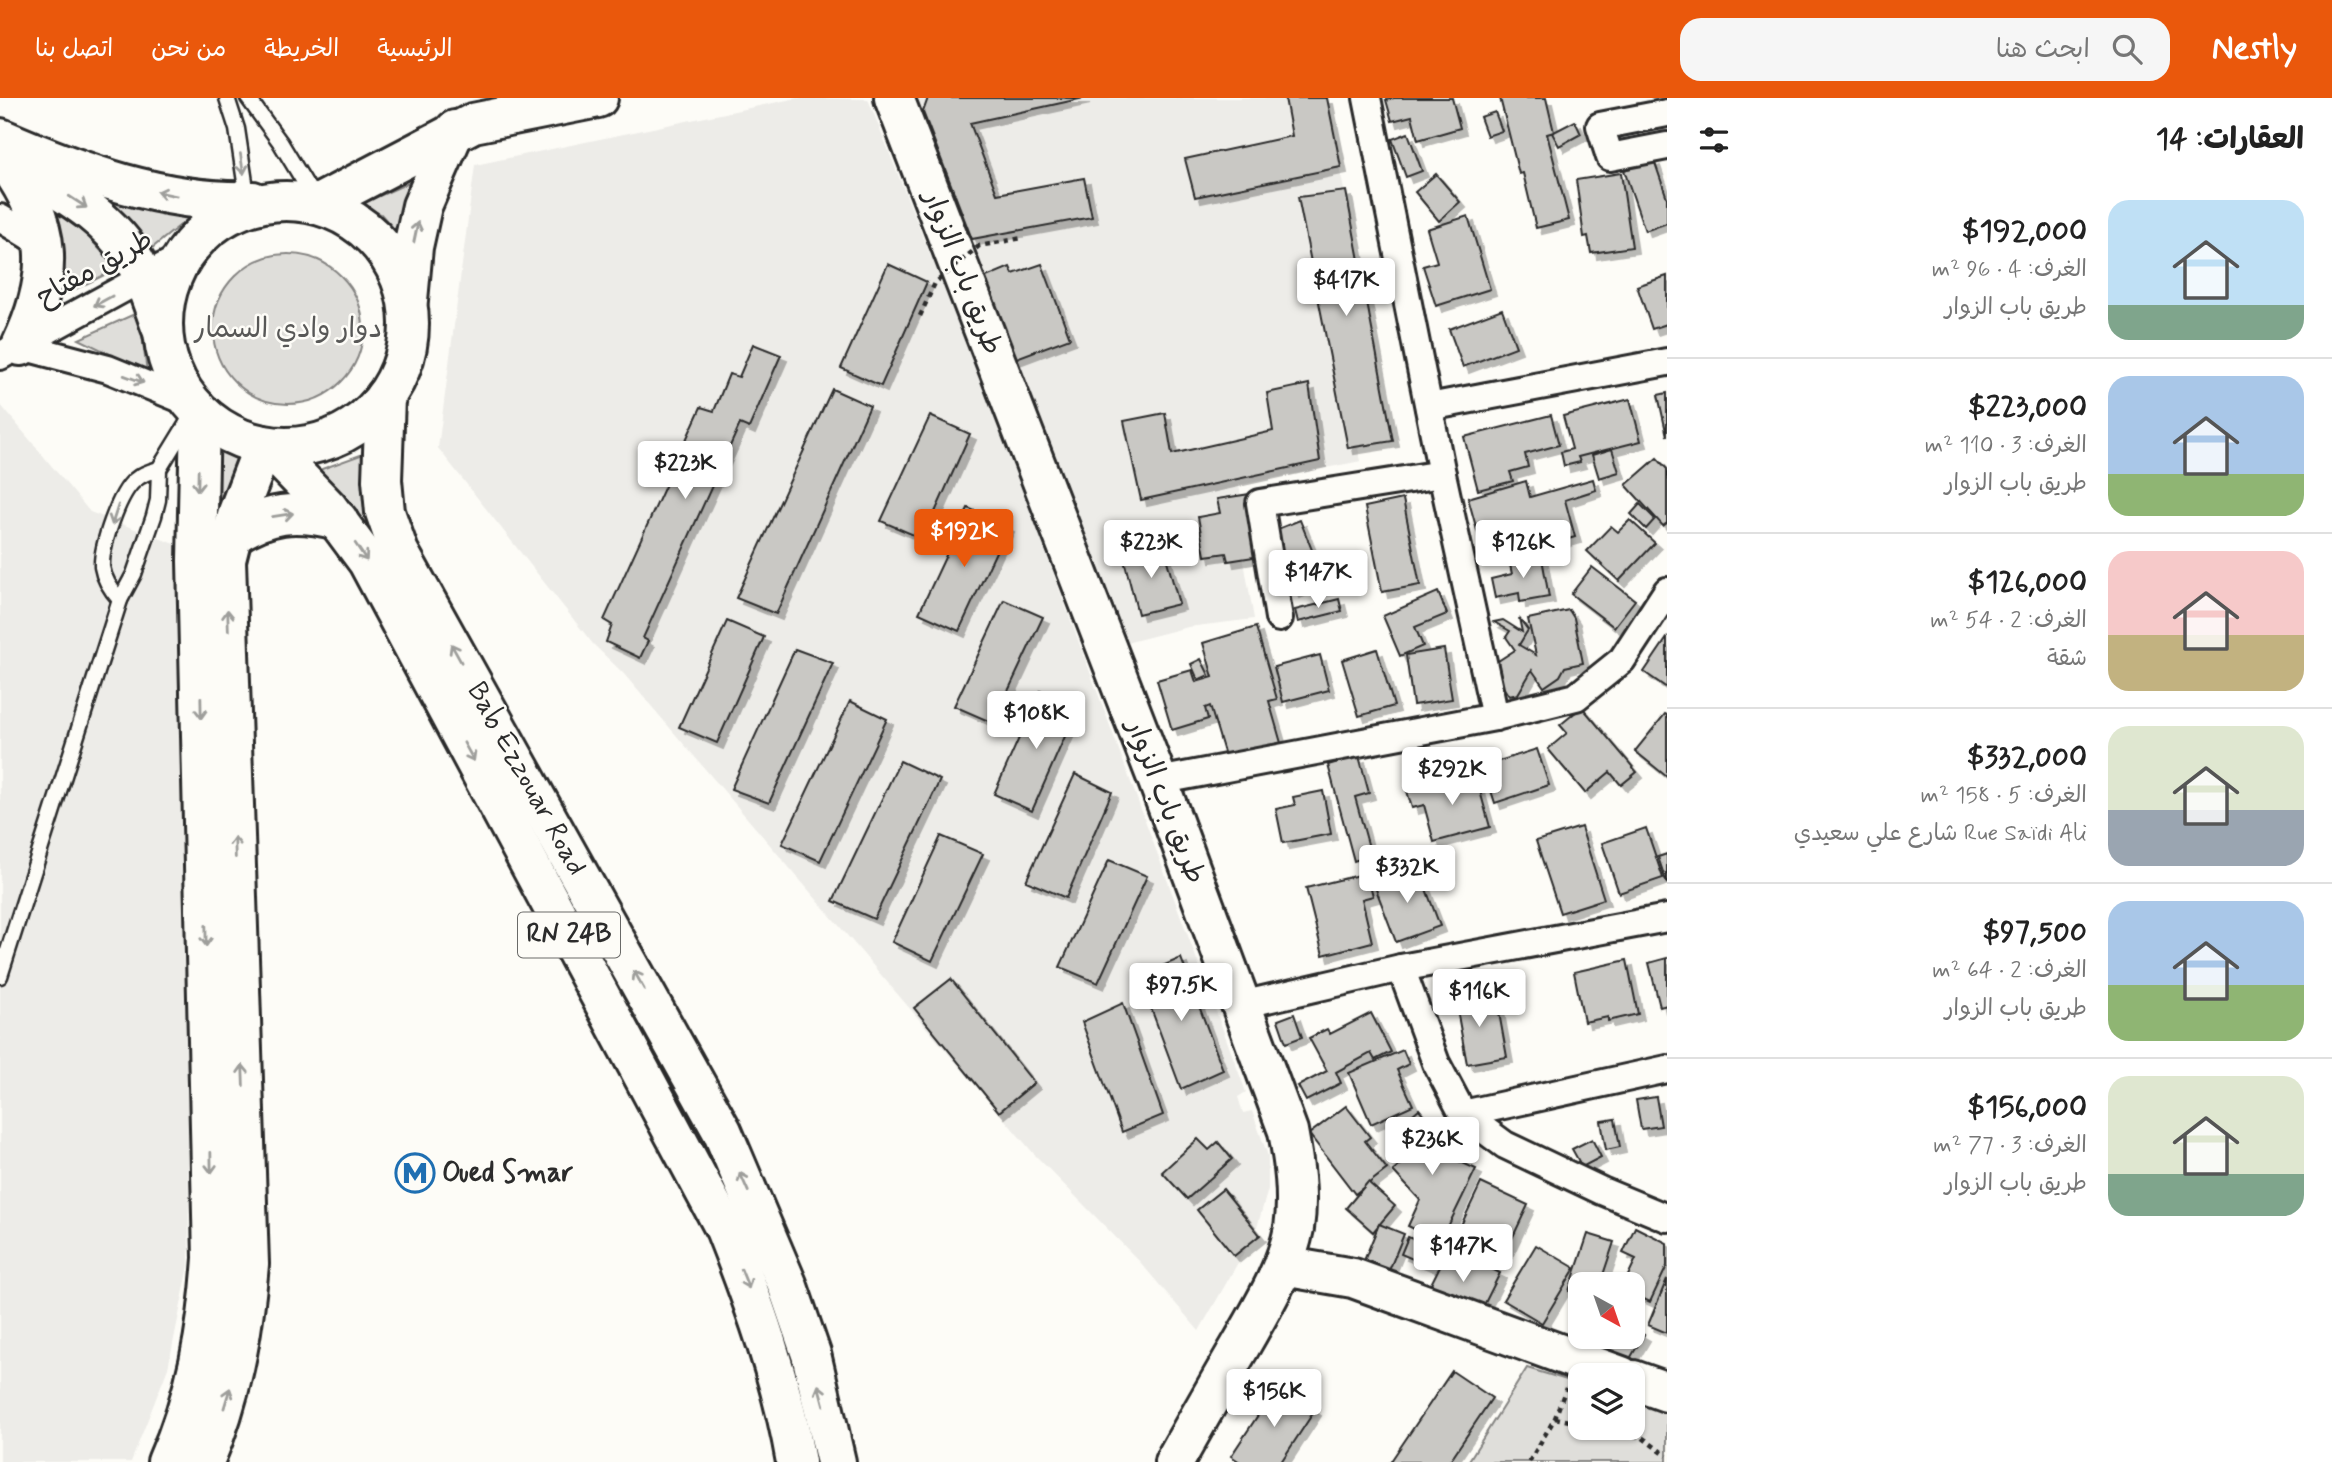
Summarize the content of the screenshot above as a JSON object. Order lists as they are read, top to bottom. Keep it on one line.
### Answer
{"streets":{"main road":["طريق باب الزوار","Bab Ezzouar Road","RN 24B"],"street":["طريق مفتاح"]},"crossings":[["طريق مفتاح","Bab Ezzouar Road"]],"one_way":["طريق مفتاح"],"parks":["دوار وادي السمار"],"places":{"metro station":["Oued Smar"]},"north":"bottom right","page":{"header":"Nestly","search":"ابحث هنا","nav":["الرئيسية","الخريطة","من نحن","اتصل بنا"],"heading":"العقارات: 14","list":[{"name":"$192,000","note":"الغرف: 4 · 96 m² · طريق باب الزوار"},{"name":"$223,000","note":"الغرف: 3 · 110 m² · طريق باب الزوار"},{"name":"$126,000","note":"الغرف: 2 · 54 m² · شقة"},{"name":"$332,000","note":"الغرف: 5 · 158 m² · Rue Saïdi Ali شارع علي سعيدي"},{"name":"$97,500","note":"الغرف: 2 · 64 m² · طريق باب الزوار"},{"name":"$156,000","note":"الغرف: 3 · 77 m² · طريق باب الزوار"}],"price":["$417K","$223K","$192K","$223K","$126K","$147K","$108K","$292K","$332K","$97.5K","$116K","$236K","$147K","$156K"]}}
